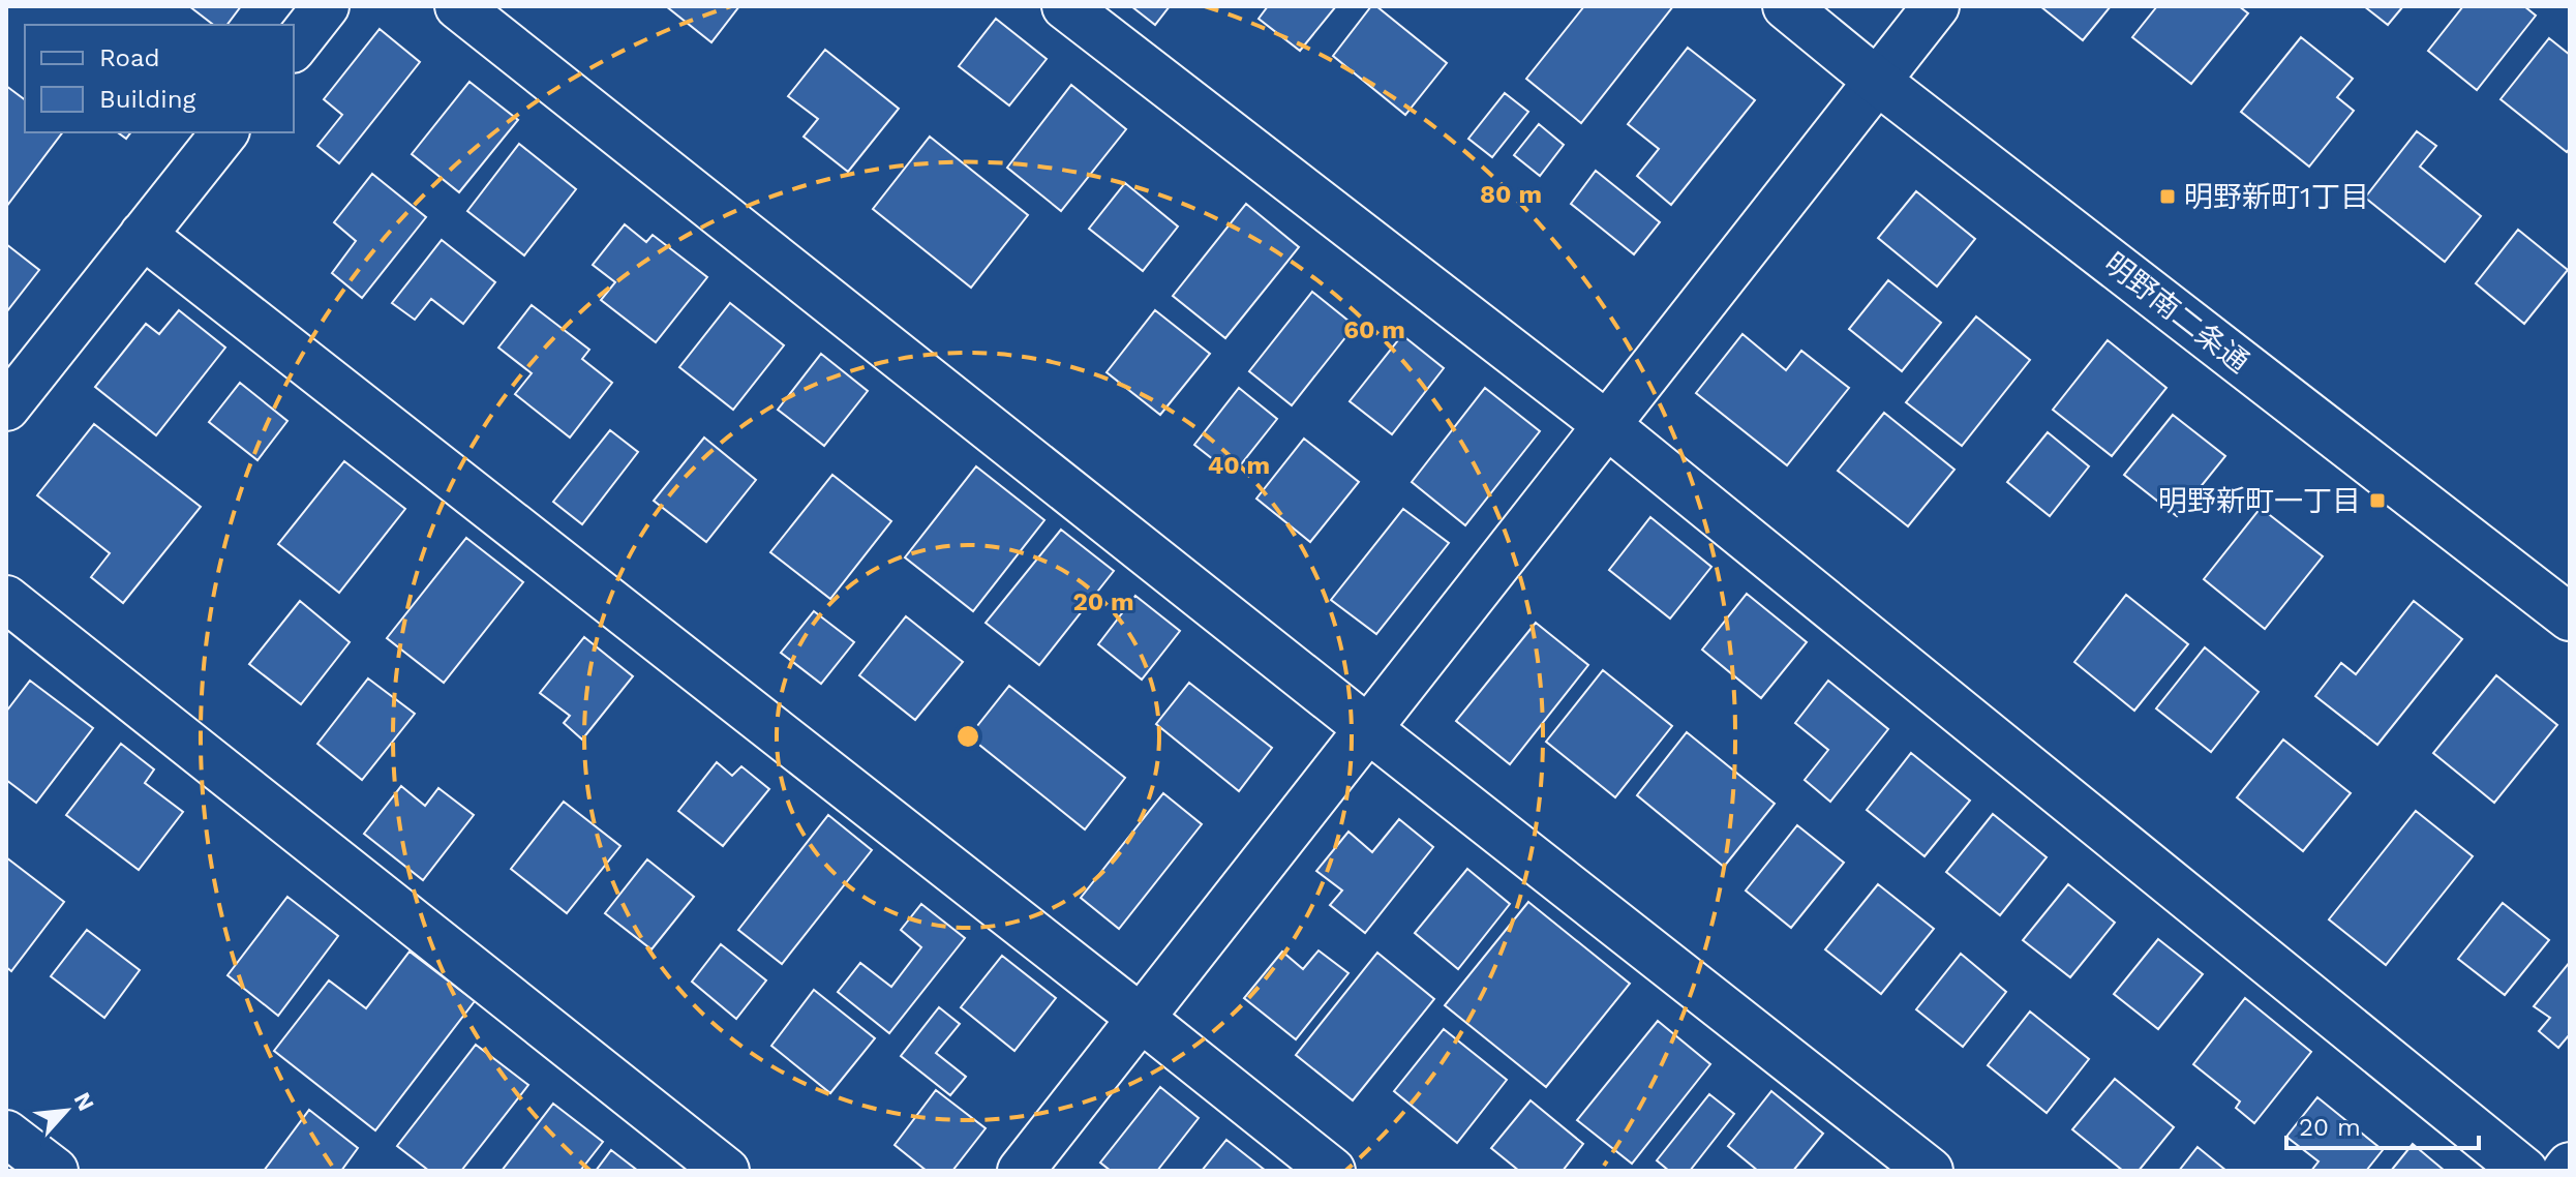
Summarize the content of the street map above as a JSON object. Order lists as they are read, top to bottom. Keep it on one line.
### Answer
{"streets":{"street":["明野南二条通"]},"places":{"transit":["明野新町1丁目","明野新町一丁目"]},"legend":["Road","Building"],"scale_bar":"20 m","north":"top right","rings":["80 m","60 m","40 m","20 m"]}
